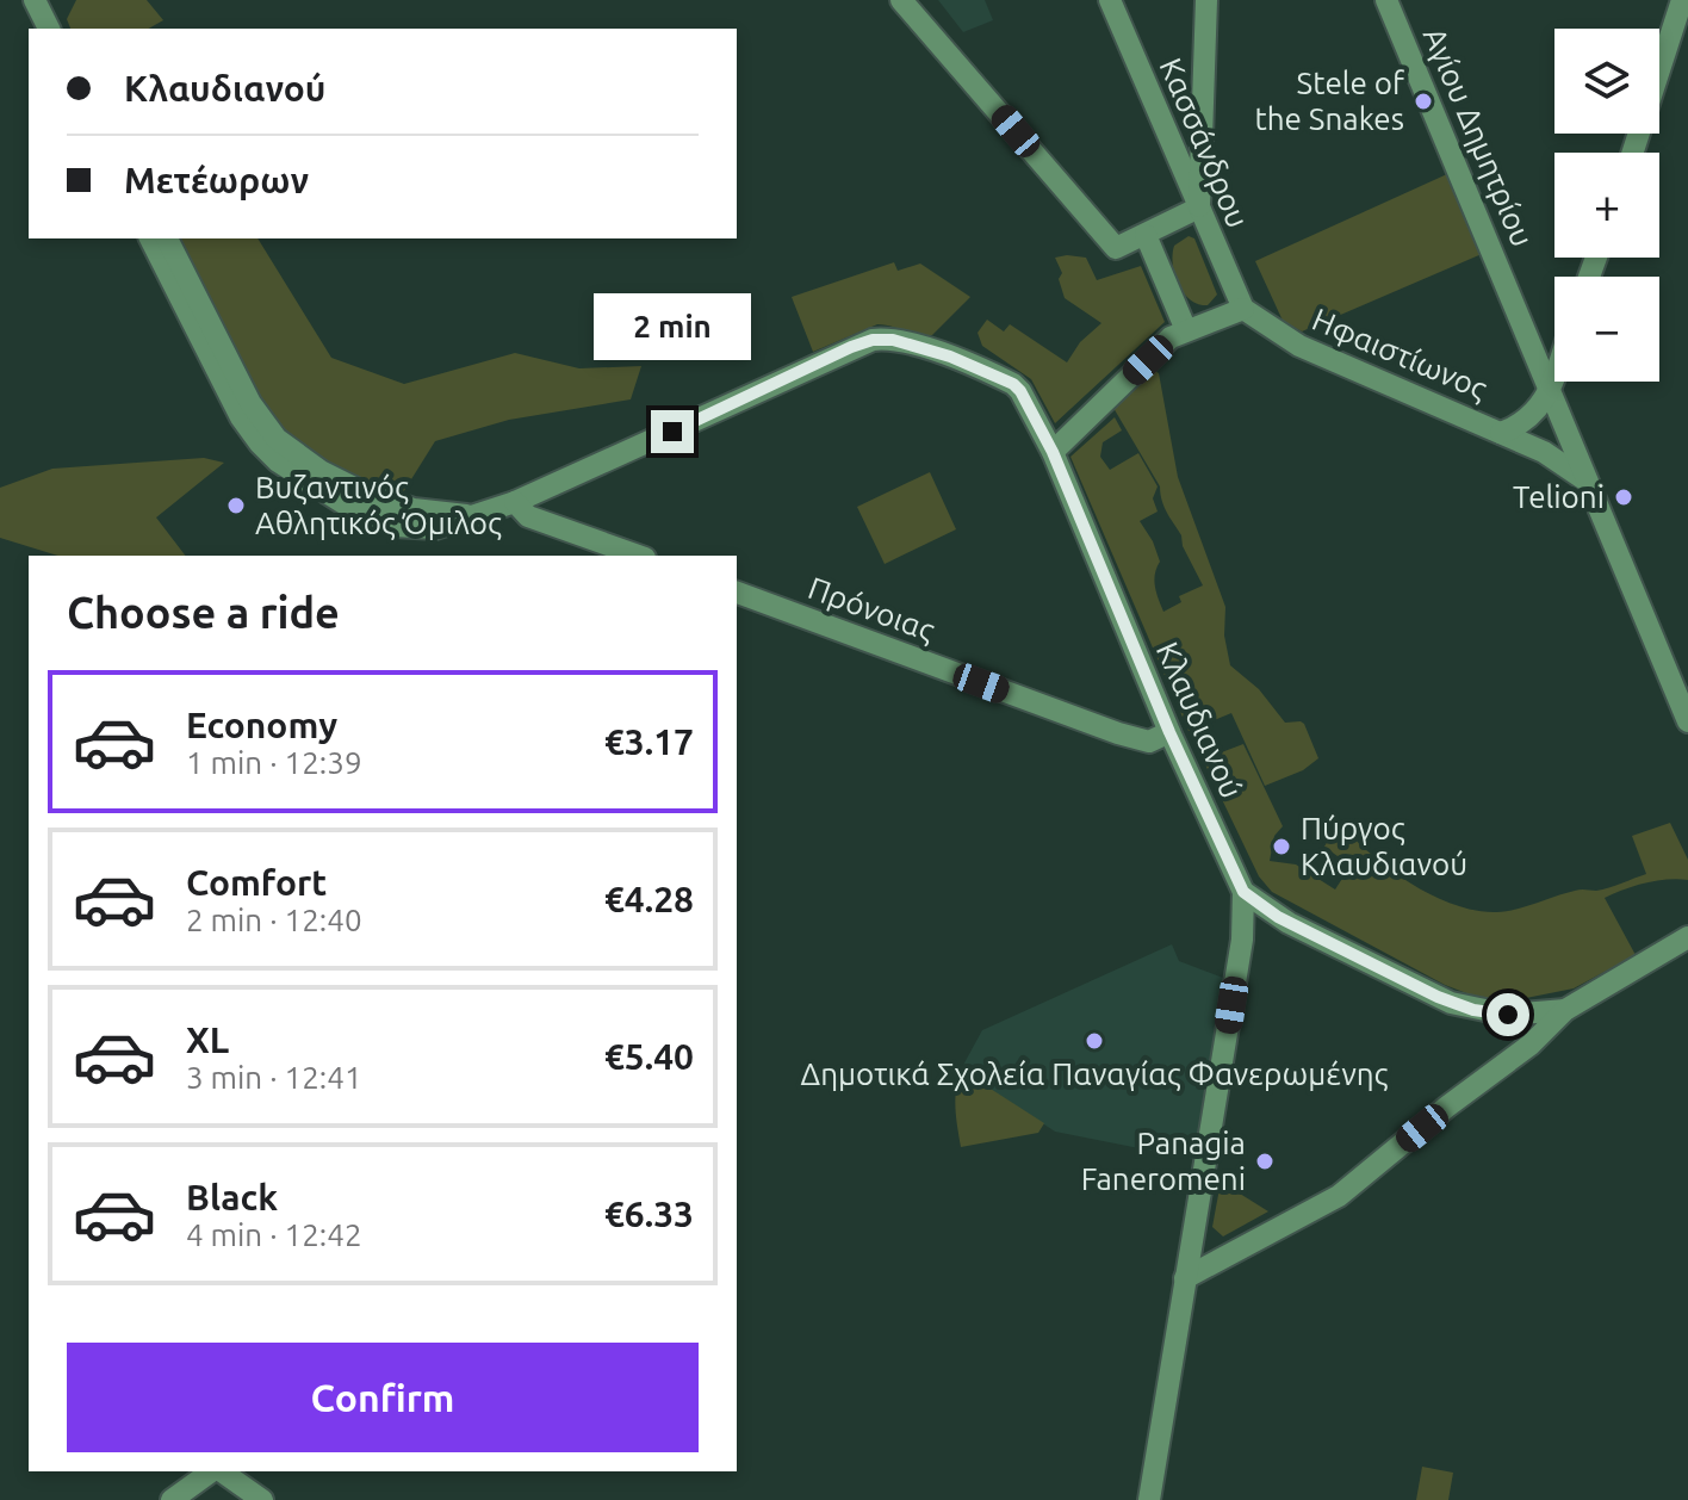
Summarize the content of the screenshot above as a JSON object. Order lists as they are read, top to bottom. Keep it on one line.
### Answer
{"streets":{"street":["Αγίου Δημητρίου","Κασσάνδρου","Ηφαιστίωνος","Πρόνοιας","Κλαυδιανού"]},"crossings":[["Αγίου Δημητρίου","Ηφαιστίωνος"],["Κασσάνδρου","Ηφαιστίωνος"],["Πρόνοιας","Κλαυδιανού"]],"places":["Stele of the Snakes","Telioni","Βυζαντινός Αθλητικός Όμιλος","Πύργος Κλαυδιανού","Δημοτικά Σχολεία Παναγίας Φανερωμένης","Panagia Faneromeni"],"page":{"map_buttons":["+","−"],"banner":["Κλαυδιανού","Μετέωρων"],"bubble":"2 min","heading":"Choose a ride","list":[{"name":"Economy","note":"1 min · 12:39","value":"€3.17"},{"name":"Comfort","note":"2 min · 12:40","value":"€4.28"},{"name":"XL","note":"3 min · 12:41","value":"€5.40"},{"name":"Black","note":"4 min · 12:42","value":"€6.33"}],"buttons":"Confirm"}}
